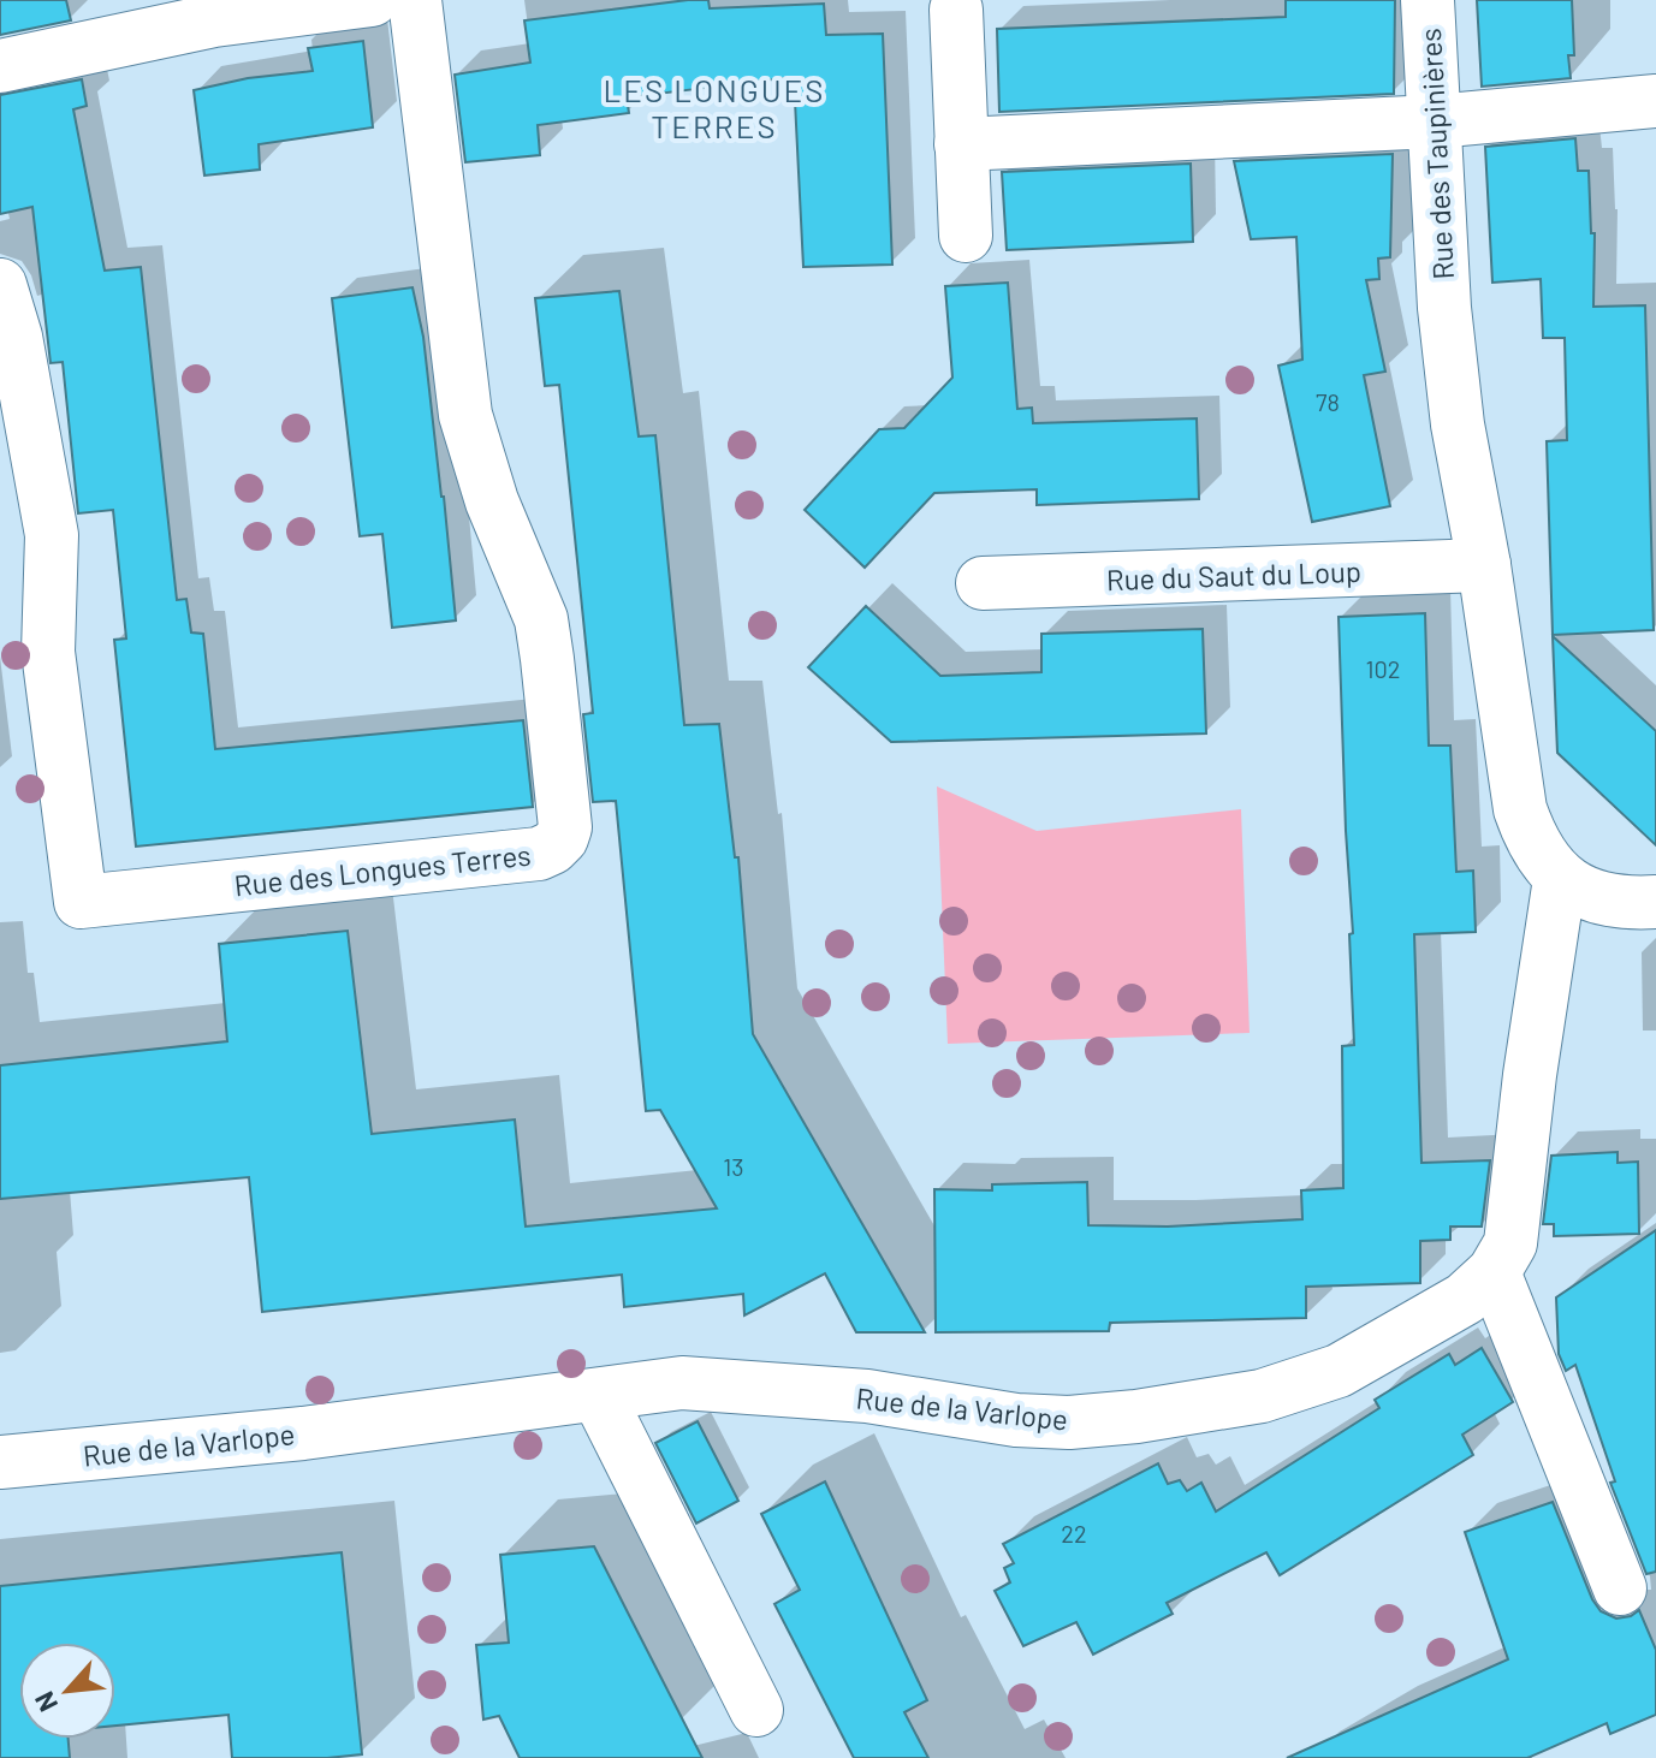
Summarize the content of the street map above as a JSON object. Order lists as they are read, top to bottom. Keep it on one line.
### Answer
{"streets":{"street":["Rue des Taupinières","Rue du Saut du Loup","Rue des Longues Terres","Rue de la Varlope"]},"crossings":[["Rue des Taupinières","Rue du Saut du Loup"]],"districts":["LES LONGUES TERRES"],"house_numbers":["78","102","13","22"],"north":"bottom left"}
